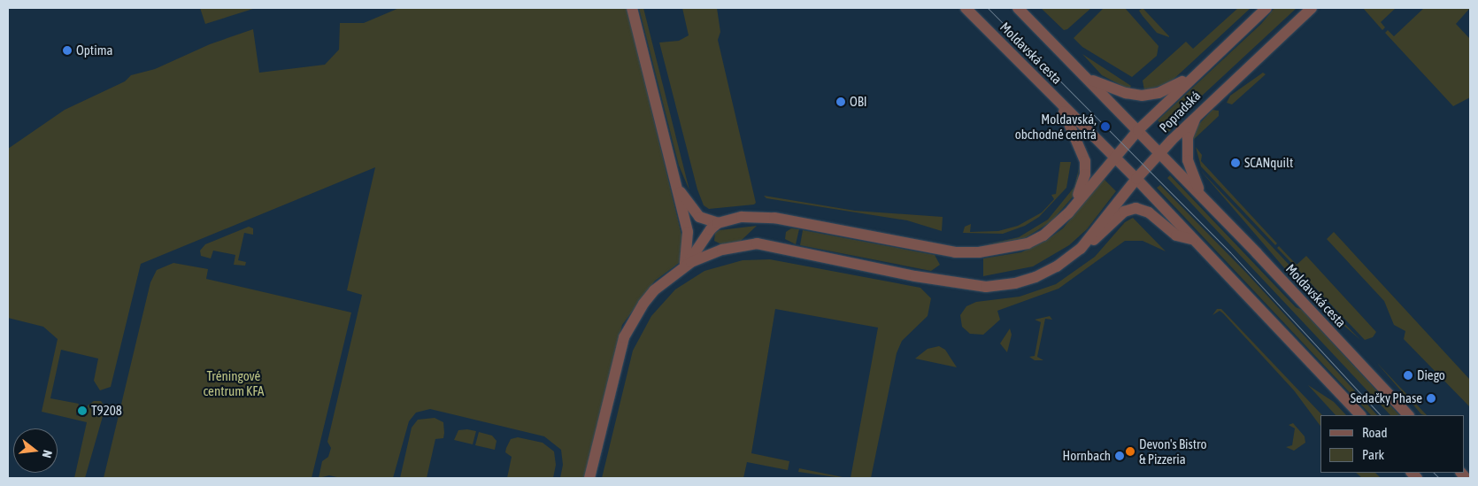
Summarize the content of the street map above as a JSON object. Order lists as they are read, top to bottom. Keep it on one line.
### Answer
{"streets":{"street":["Moldavská cesta","Popradská"]},"crossings":[["Moldavská cesta","Popradská"]],"parks":["Tréningové centrum KFA"],"places":["Optima","OBI","Moldavská, obchodné centrá","SCANquilt","Diego","Sedačky Phase","T9208","Devon's Bistro & Pizzeria","Hornbach"],"legend":["Road","Park"],"north":"right"}
